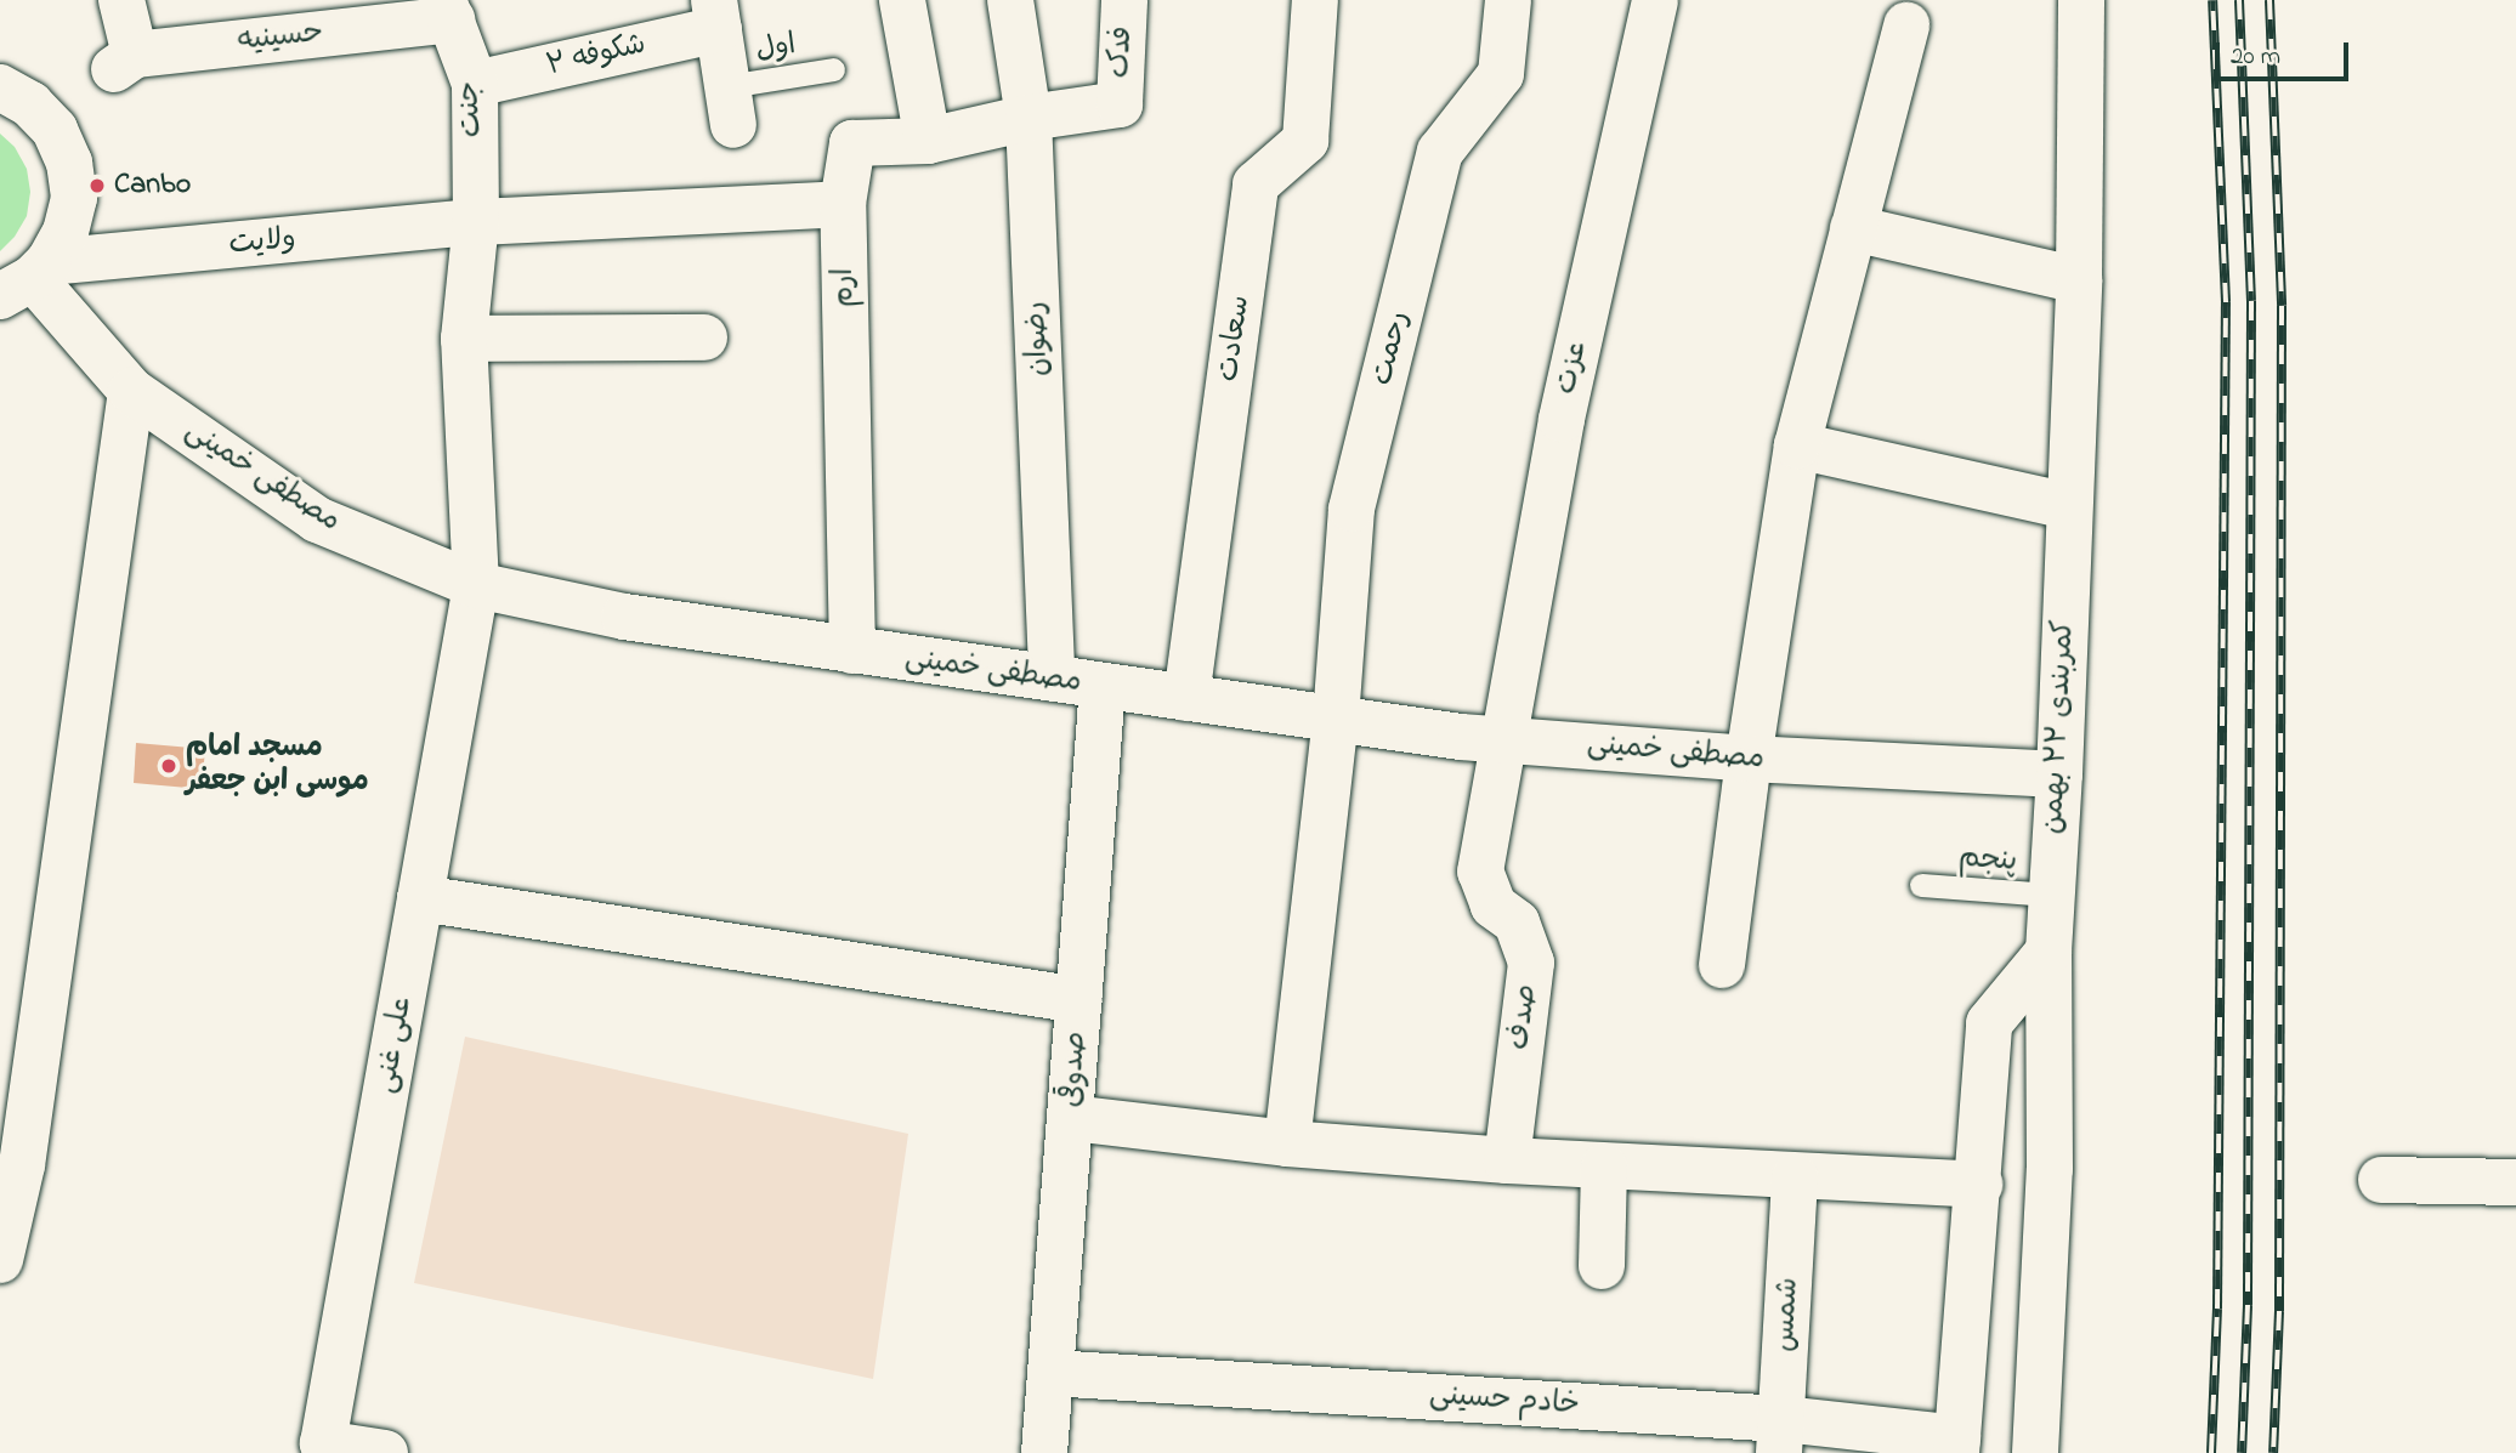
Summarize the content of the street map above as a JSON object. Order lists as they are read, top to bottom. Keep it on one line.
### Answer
{"streets":{"street":["حسینیه","فدک","شکوفه ۲","جنت","ولایت","ارم","رضوان","سعادت","رحمت","عزت","مصطفی خمینی","کمربندی ۲۲ بهمن","صدف","علی غنی","صدوقی","شمس","خادم حسینی"],"lane":["اول","پنجم"]},"crossings":[["حسینیه","جنت"],["فدک","رضوان"],["شکوفه ۲","جنت"],["جنت","ولایت"],["جنت","علی غنی"],["ولایت","ارم"],["ولایت","مصطفی خمینی"],["ارم","مصطفی خمینی"],["رضوان","مصطفی خمینی"],["سعادت","مصطفی خمینی"],["رحمت","مصطفی خمینی"],["عزت","مصطفی خمینی"],["عزت","صدف"],["مصطفی خمینی","کمربندی ۲۲ بهمن"],["مصطفی خمینی","صدف"],["مصطفی خمینی","علی غنی"],["مصطفی خمینی","صدوقی"],["کمربندی ۲۲ بهمن","پنجم"],["صدوقی","خادم حسینی"],["شمس","خادم حسینی"]],"places":["Canbo","مسجد امام موسی ابن جعفر"],"scale_bar":"20 m"}
